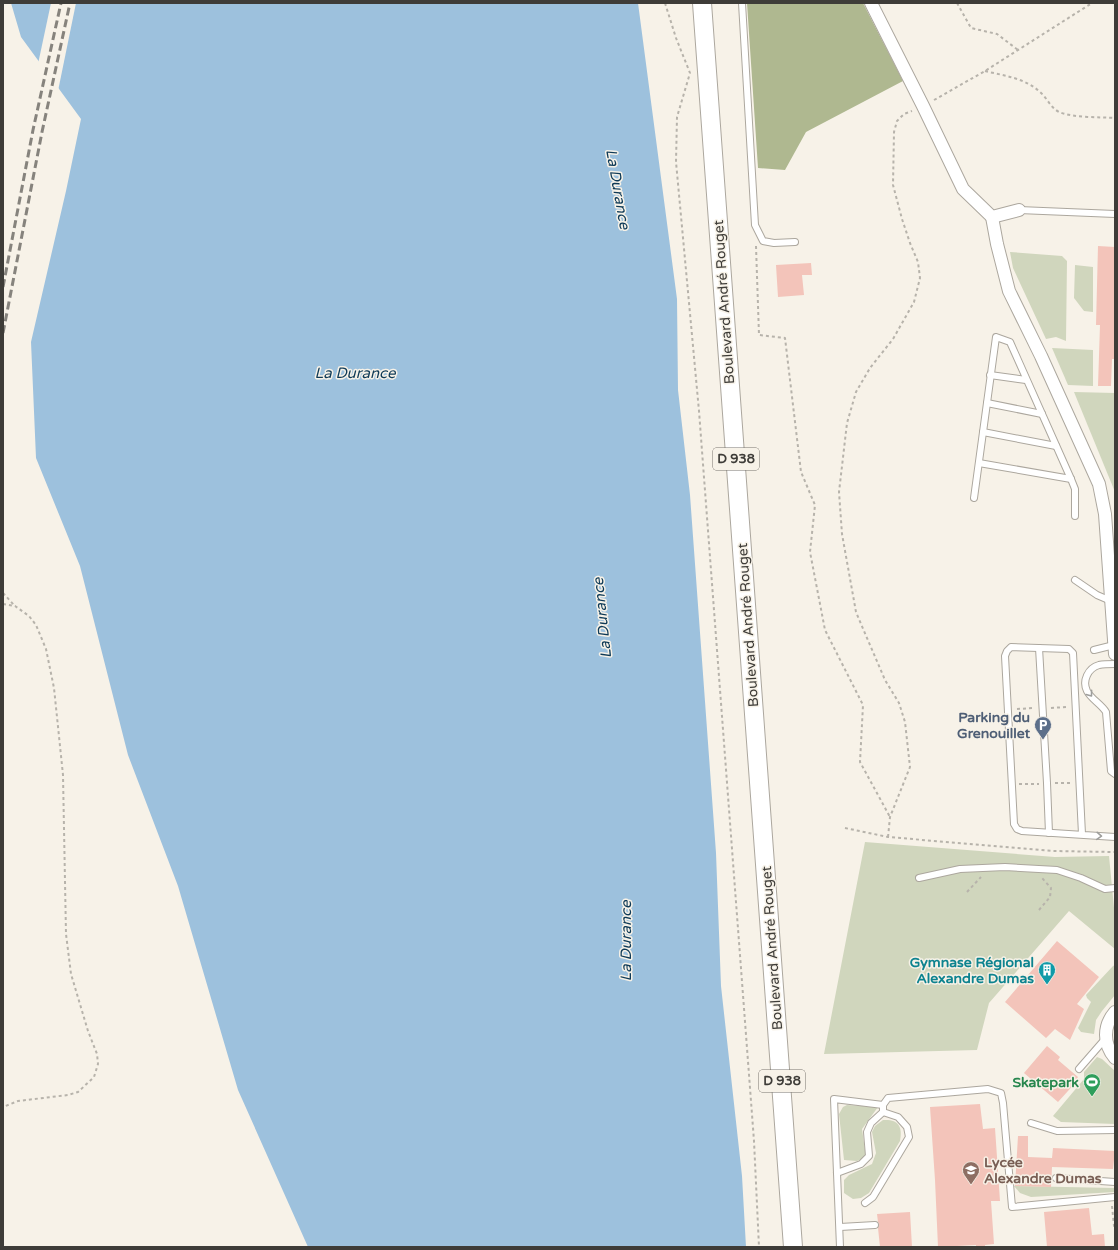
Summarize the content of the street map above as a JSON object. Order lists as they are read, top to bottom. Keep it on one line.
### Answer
{"streets":{"main road":["Boulevard André Rouget","D 938"]},"water":["La Durance"],"places":{"parking":["Parking du Grenouillet"],"building":["Gymnase Régional Alexandre Dumas"],"sports":["Skatepark"],"school or university":["Lycée Alexandre Dumas"]}}
